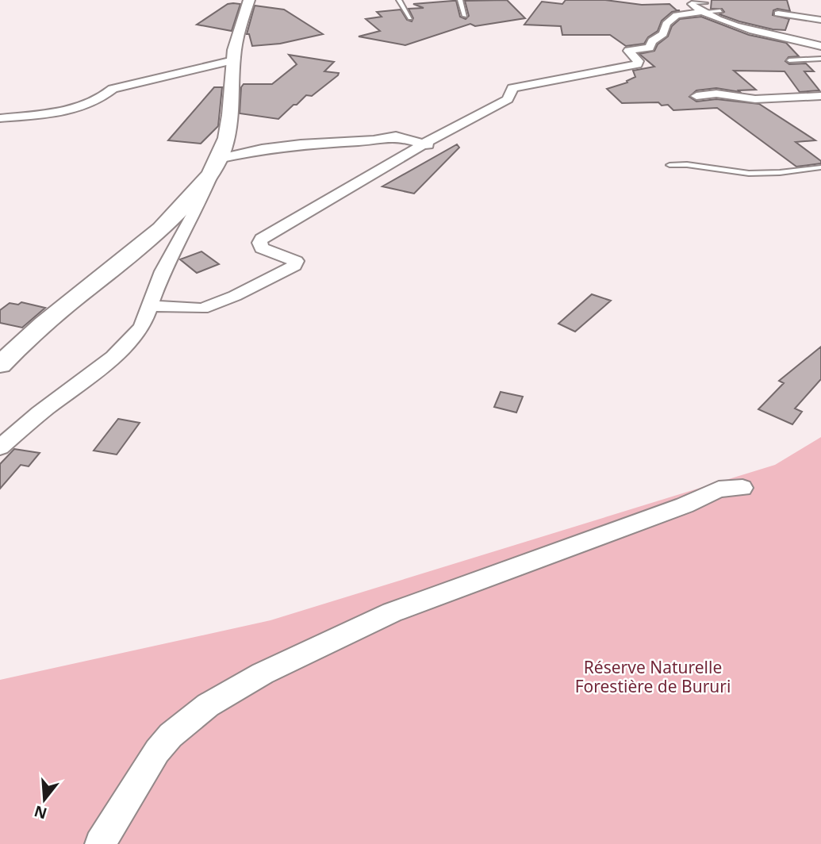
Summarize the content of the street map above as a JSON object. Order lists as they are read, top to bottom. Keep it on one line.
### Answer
{"parks":["Réserve Naturelle Forestière de Bururi"],"north":"bottom"}
